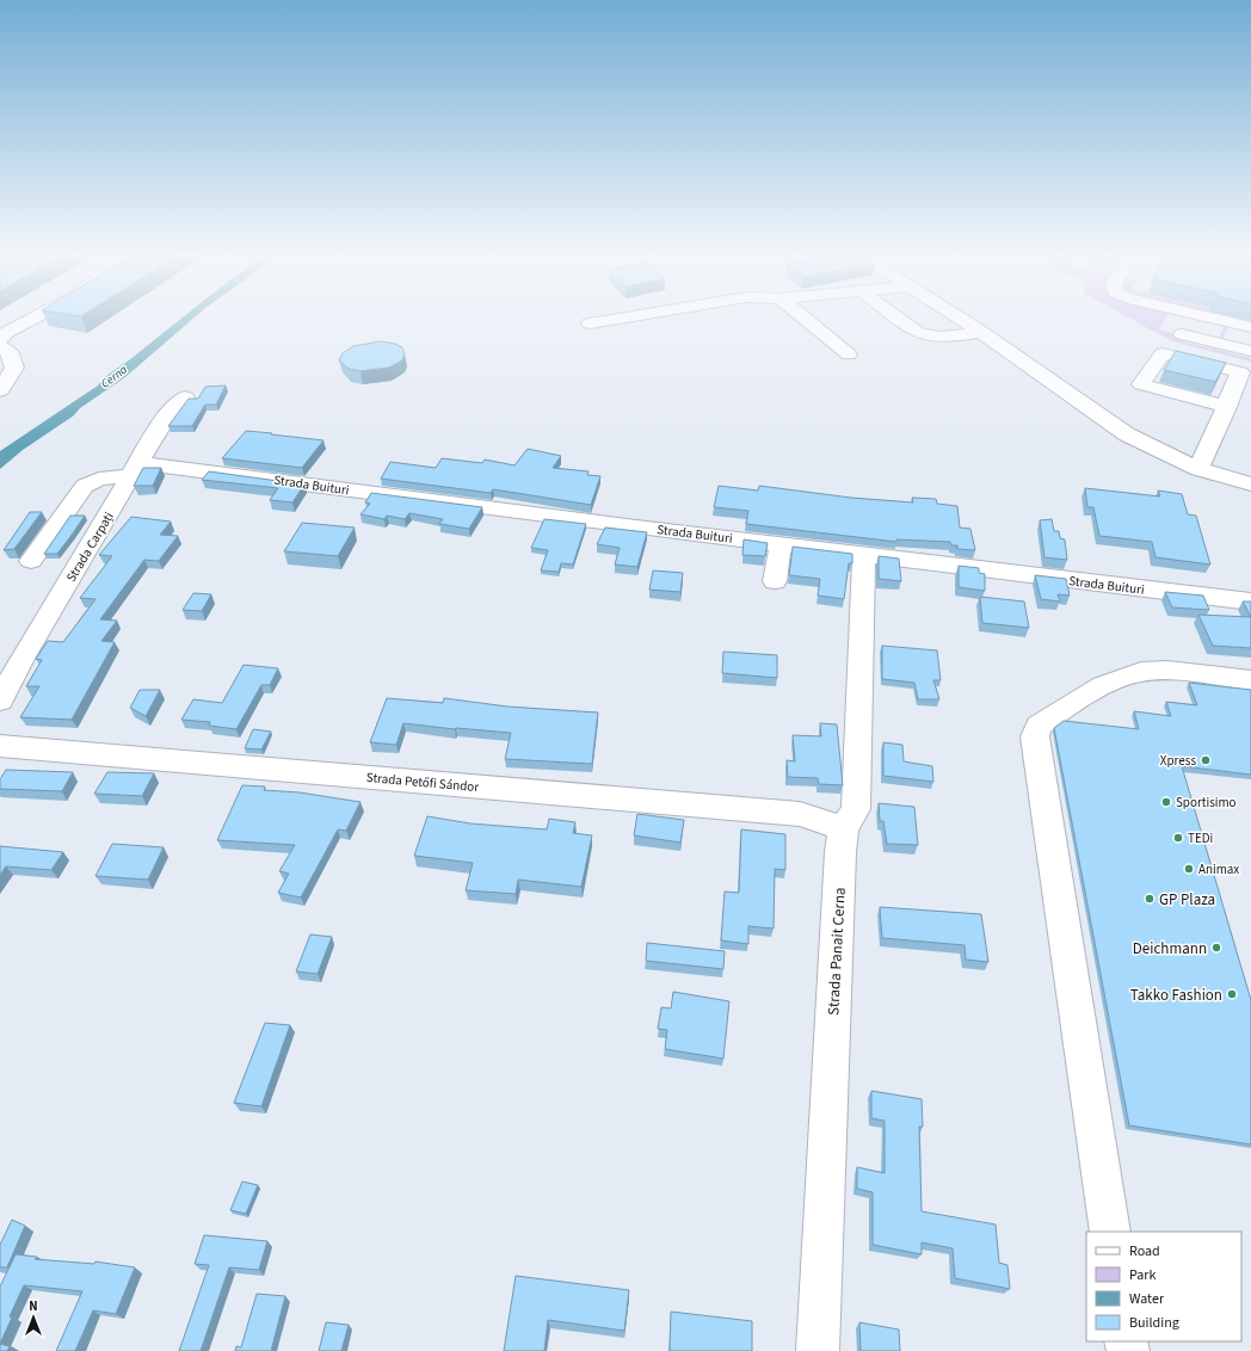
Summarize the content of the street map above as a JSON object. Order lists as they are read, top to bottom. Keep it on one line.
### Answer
{"streets":{"street":["Strada Buituri","Strada Carpați","Strada Petőfi Sándor","Strada Panait Cerna"]},"crossings":[["Strada Buituri","Strada Carpați"],["Strada Buituri","Strada Panait Cerna"],["Strada Petőfi Sándor","Strada Panait Cerna"]],"water":["Cerna"],"places":["Xpress","Sportisimo","TEDi","Animax","GP Plaza","Deichmann","Takko Fashion"],"legend":["Road","Park","Water","Building"],"north":"top"}
